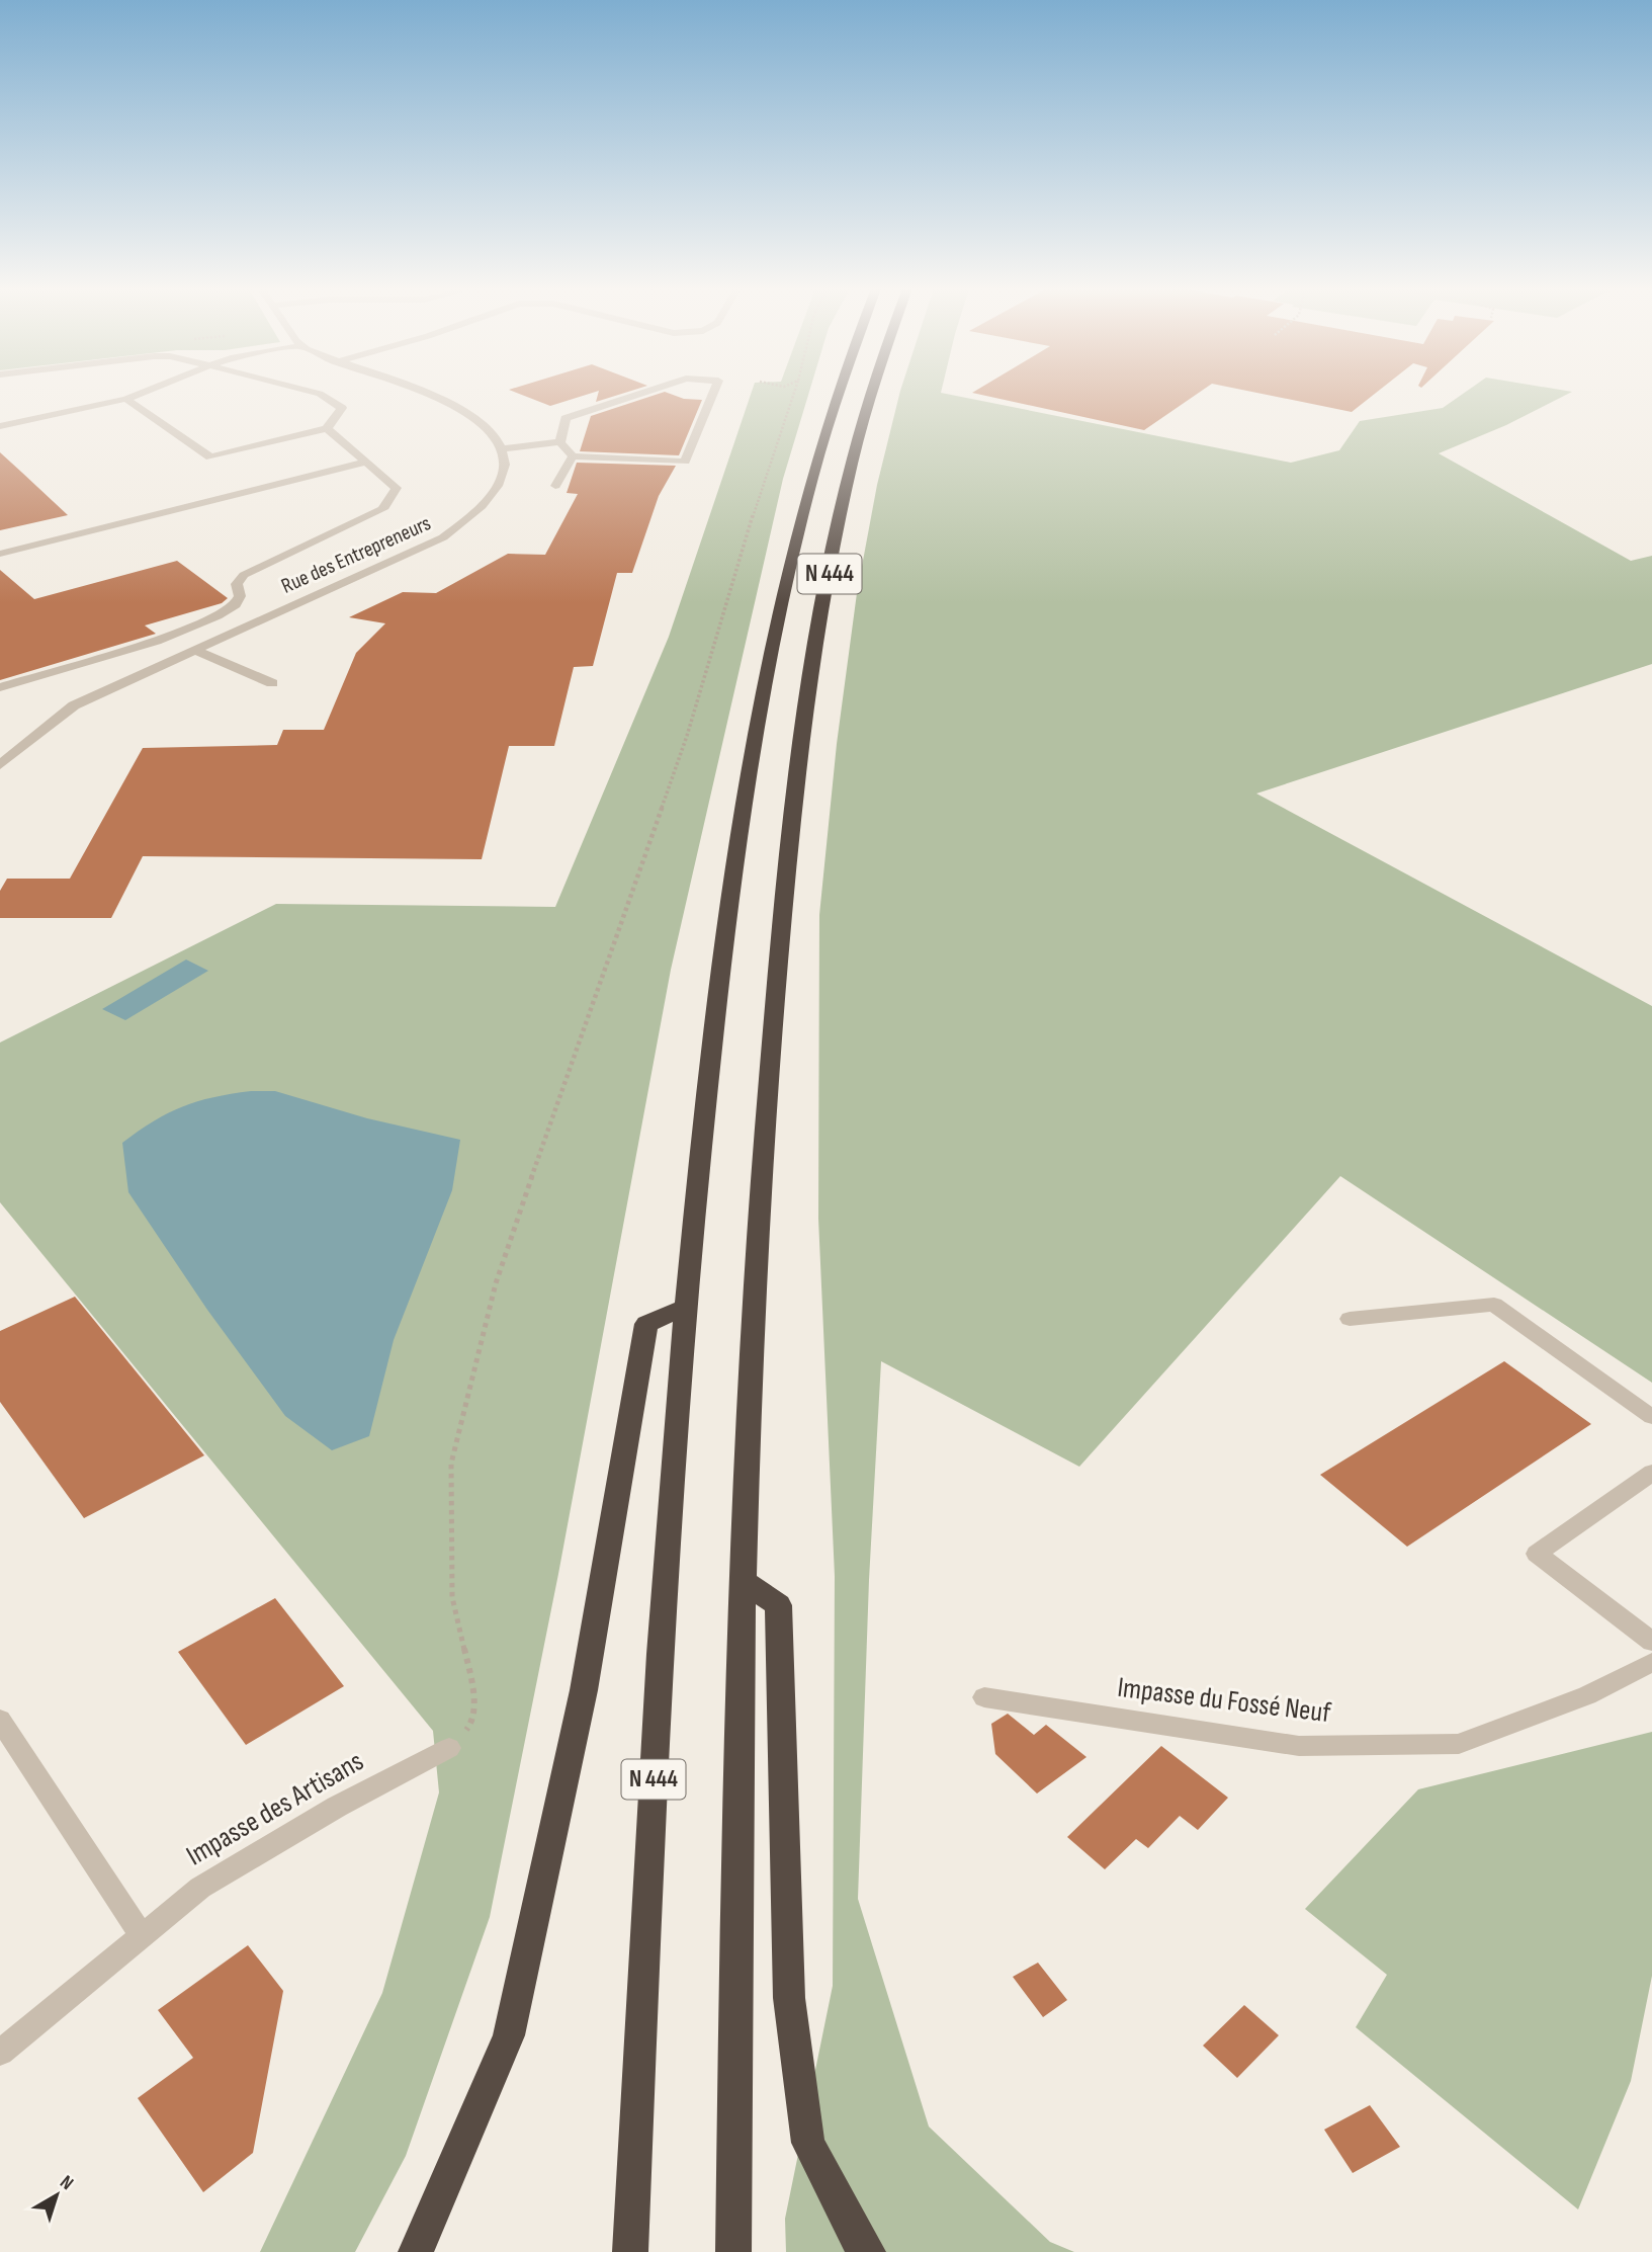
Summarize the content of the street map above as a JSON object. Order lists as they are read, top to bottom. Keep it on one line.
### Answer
{"streets":{"highway":["N 444"],"street":["Rue des Entrepreneurs","Impasse du Fossé Neuf","Impasse des Artisans"]},"north":"top right"}
